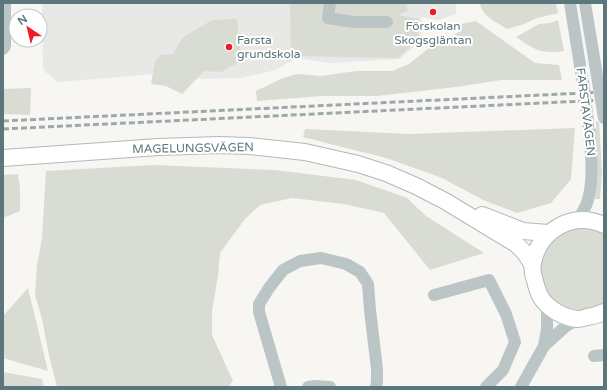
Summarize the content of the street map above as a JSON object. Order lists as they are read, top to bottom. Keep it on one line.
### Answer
{"streets":{"main road":["MAGELUNGSVÄGEN"],"street":["FARSTAVÄGEN"]},"places":["Förskolan Skogsgläntan","Farsta grundskola"],"north":"top left"}
